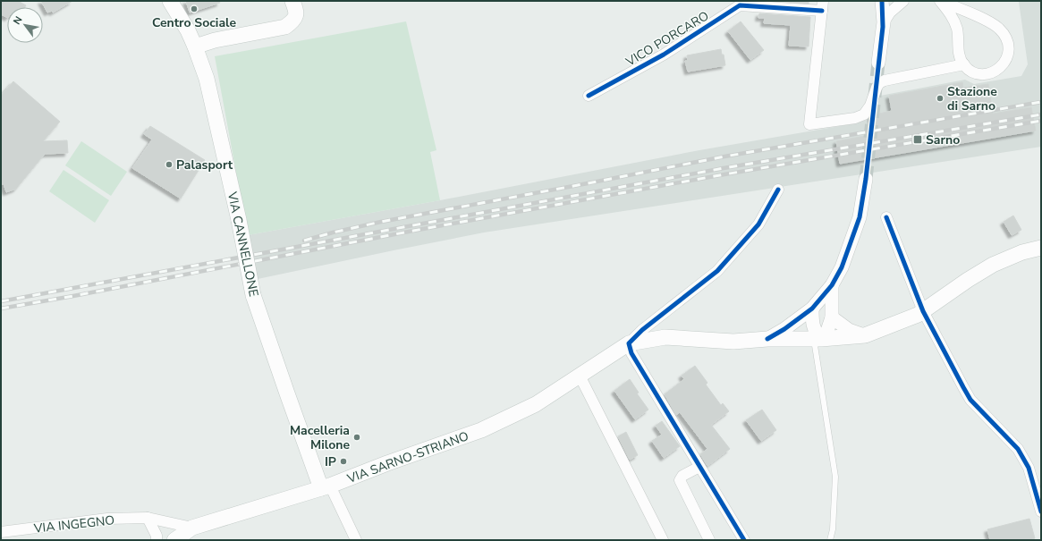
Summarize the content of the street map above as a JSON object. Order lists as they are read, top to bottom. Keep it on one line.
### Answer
{"streets":{"main road":["VIA CANNELLONE","VIA SARNO-STRIANO"],"street":["VICO PORCARO","VIA INGEGNO"]},"crossings":[["VIA CANNELLONE","VIA SARNO-STRIANO"],["VIA SARNO-STRIANO","VIA INGEGNO"]],"places":{"other":["Centro Sociale","Stazione di Sarno","Palasport","Macelleria Milone","IP"],"transit":["Sarno"]},"north":"top left"}
